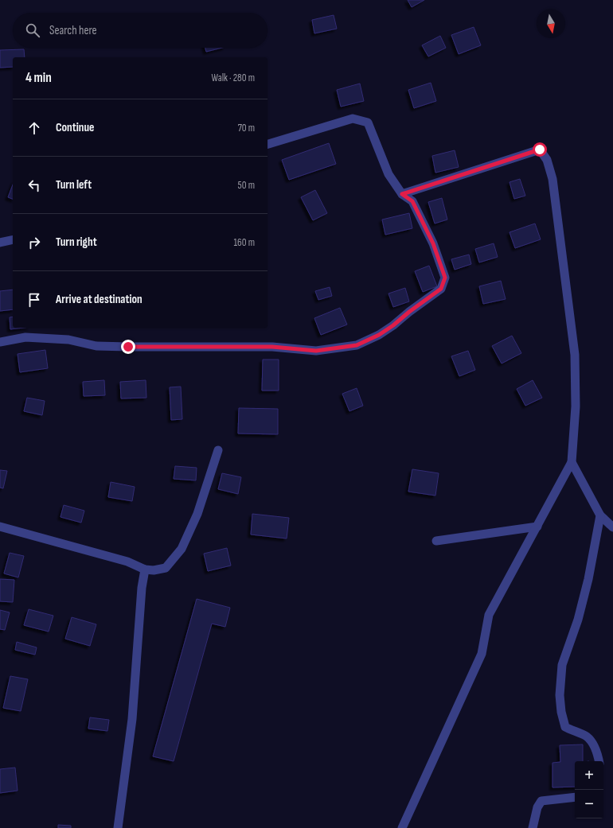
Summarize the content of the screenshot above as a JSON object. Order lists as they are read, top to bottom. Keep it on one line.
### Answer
{"north":"bottom","page":{"search":"Search here","heading":["4 min","Walk · 280 m"],"list":[["Continue","70 m"],["Turn left","50 m"],["Turn right","160 m"],"Arrive at destination"],"map_buttons":["+","−"]}}
